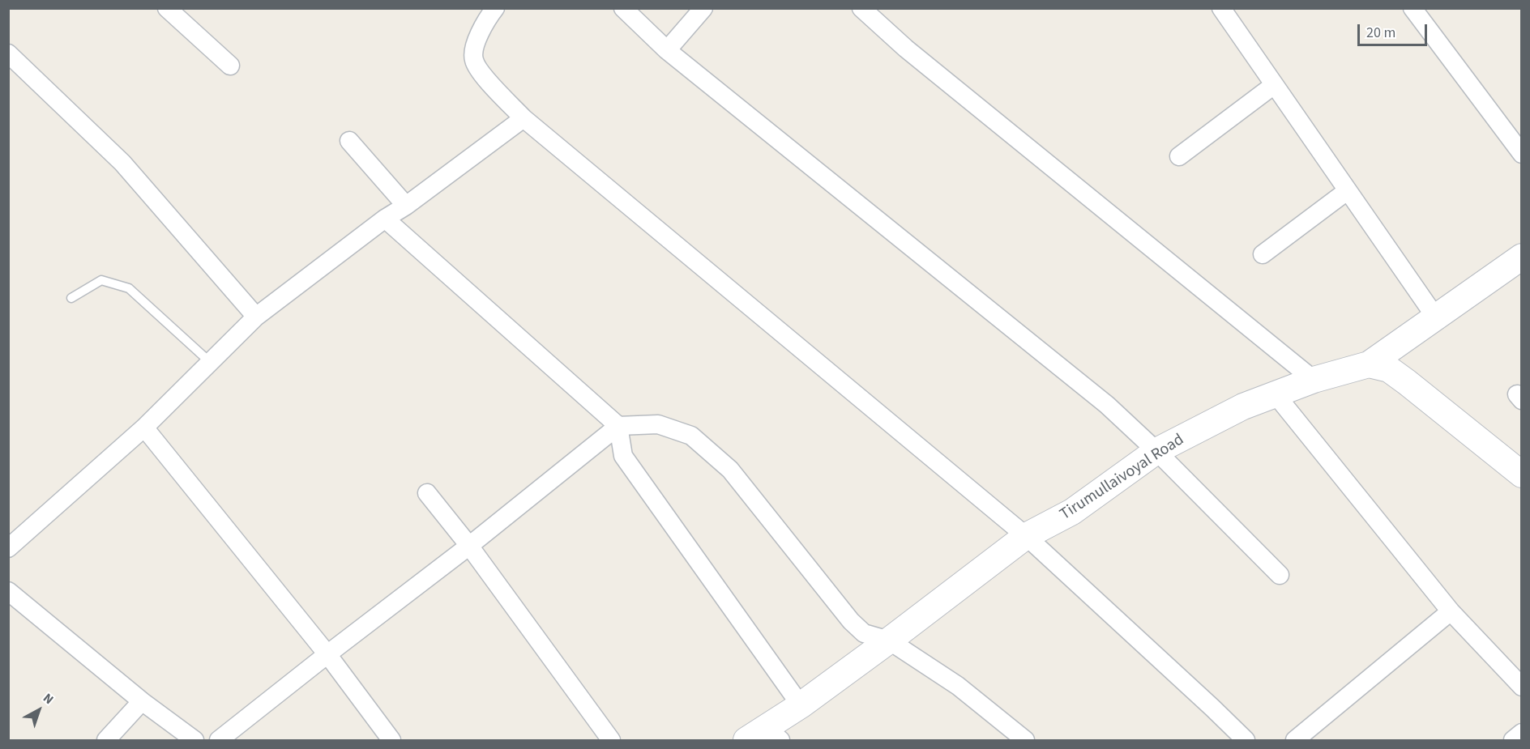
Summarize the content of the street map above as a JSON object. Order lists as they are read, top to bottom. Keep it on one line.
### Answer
{"streets":{"street":["Tirumullaivoyal Road"]},"scale_bar":"20 m","north":"top right"}
